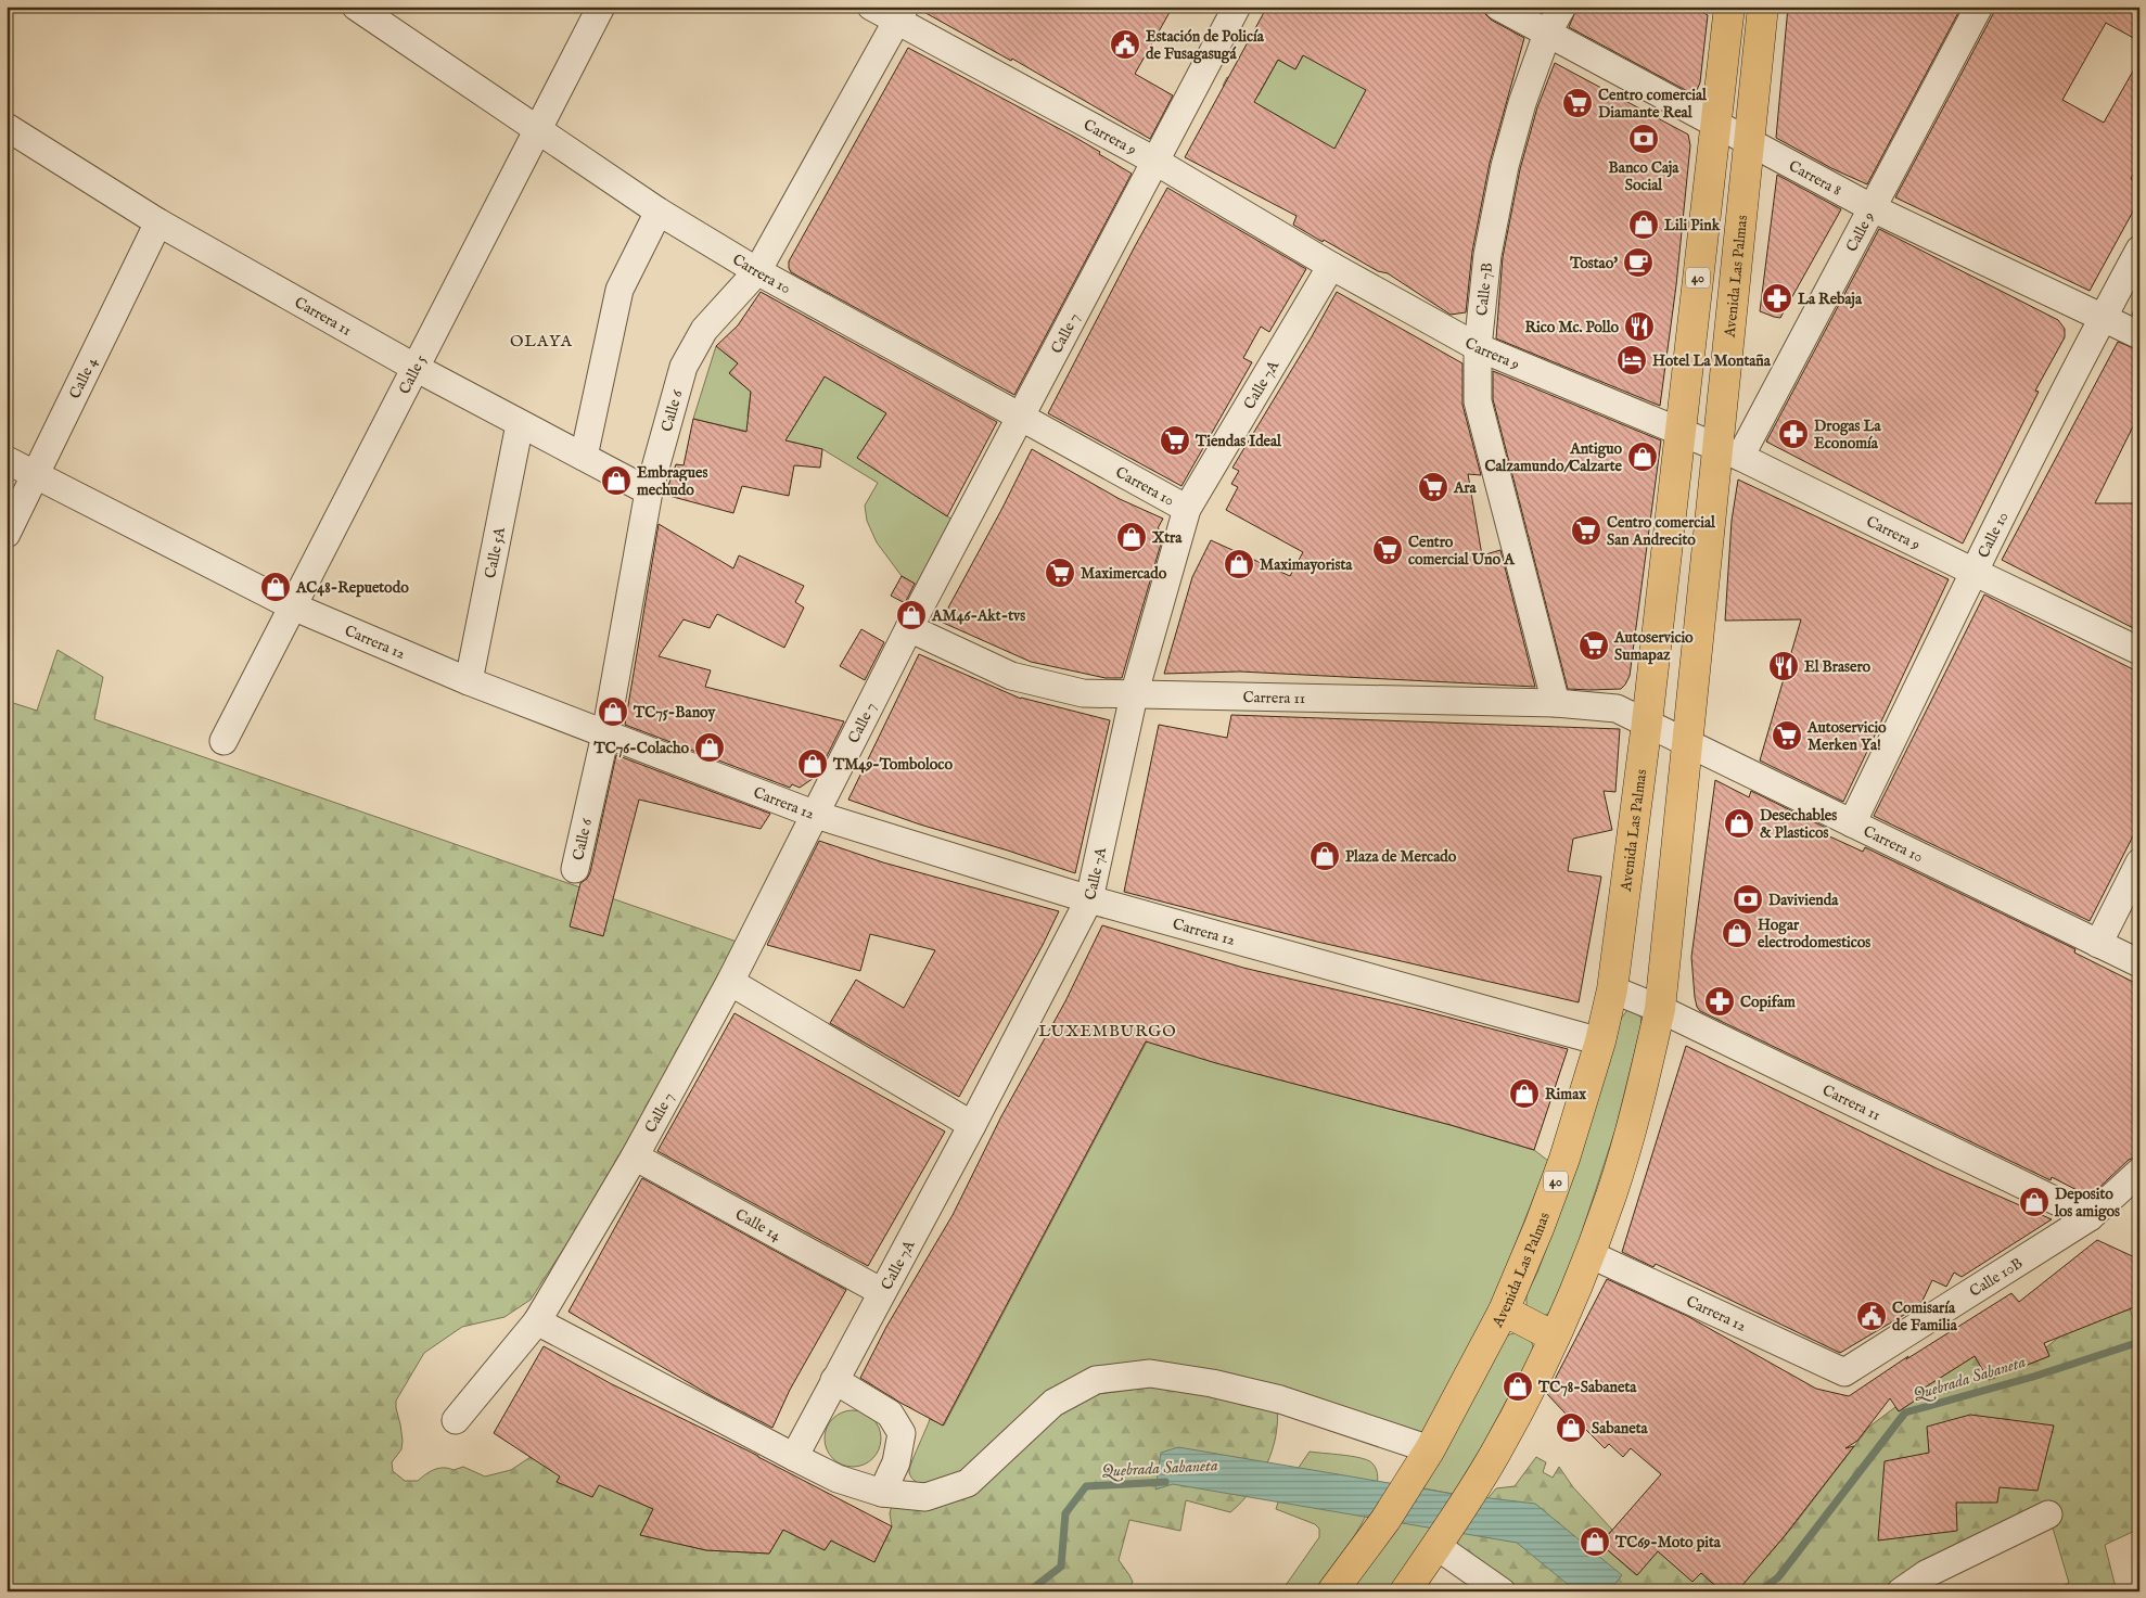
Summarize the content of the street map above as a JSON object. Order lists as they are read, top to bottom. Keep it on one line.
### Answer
{"streets":{"main road":["Avenida Las Palmas","40"],"street":["Carrera 9","Carrera 8","Calle 9","Carrera 10","Calle 7B","Carrera 11","Calle 7","Calle 5","Calle 4","Calle 7A","Calle 6","Calle 10","Calle 5A","Carrera 12","Calle 14","Calle 10B"]},"crossings":[["Carrera 9","Calle 9"],["Carrera 9","Avenida Las Palmas"],["Carrera 9","Calle 7B"],["Carrera 9","Calle 7"],["Carrera 9","Calle 7A"],["Carrera 9","Calle 6"],["Carrera 9","Calle 10"],["Carrera 8","Calle 9"],["Carrera 8","Avenida Las Palmas"],["Carrera 8","Calle 7B"],["Carrera 8","Calle 10"],["Calle 9","Avenida Las Palmas"],["Carrera 10","Avenida Las Palmas"],["Carrera 10","Carrera 11"],["Carrera 10","Calle 7"],["Carrera 10","Calle 5"],["Carrera 10","Calle 7A"],["Carrera 10","Calle 6"],["Carrera 10","Calle 10"],["Avenida Las Palmas","Carrera 11"],["Avenida Las Palmas","Carrera 12"],["Calle 7B","Carrera 11"],["Carrera 11","Calle 7"],["Carrera 11","Calle 5"],["Carrera 11","Calle 4"],["Carrera 11","Calle 7A"],["Carrera 11","Calle 6"],["Carrera 11","Calle 5A"],["Carrera 11","Calle 10B"],["Calle 7","Carrera 12"],["Calle 7","Calle 14"],["Calle 5","Carrera 12"],["Calle 4","Carrera 12"],["Calle 7A","Carrera 12"],["Calle 7A","Calle 14"],["Calle 6","Carrera 12"],["Calle 5A","Carrera 12"],["Carrera 12","Calle 10B"]],"districts":["OLAYA","LUXEMBURGO"],"water":["Quebrada Sabaneta"],"places":{"public building":["Estación de Policía de Fusagasugá","Comisaría de Familia"],"supermarket":["Centro comercial Diamante Real","Tiendas Ideal","Ara","Centro comercial San Andrecito","Centro comercial Uno A","Maximercado","Autoservicio Sumapaz","Autoservicio Merken Ya!"],"bank":["Banco Caja Social","Davivienda"],"shop":["Lili Pink","Antiguo Calzamundo/Calzarte","Embragues mechudo","Xtra","Maximayorista","AC48-Repuetodo","AM46-Akt-tvs","TC75-Banoy","TC76-Colacho","TM49-Tomboloco","Desechables & Plasticos","Plaza de Mercado","Hogar electrodomesticos","Rimax","Deposito los amigos","TC78-Sabaneta","Sabaneta","TC69-Moto pita"],"cafe":["Tostao'"],"pharmacy":["La Rebaja","Drogas La Economía","Copifam"],"restaurant":["Rico Mc. Pollo","El Brasero"],"hotel":["Hotel La Montaña"]}}
